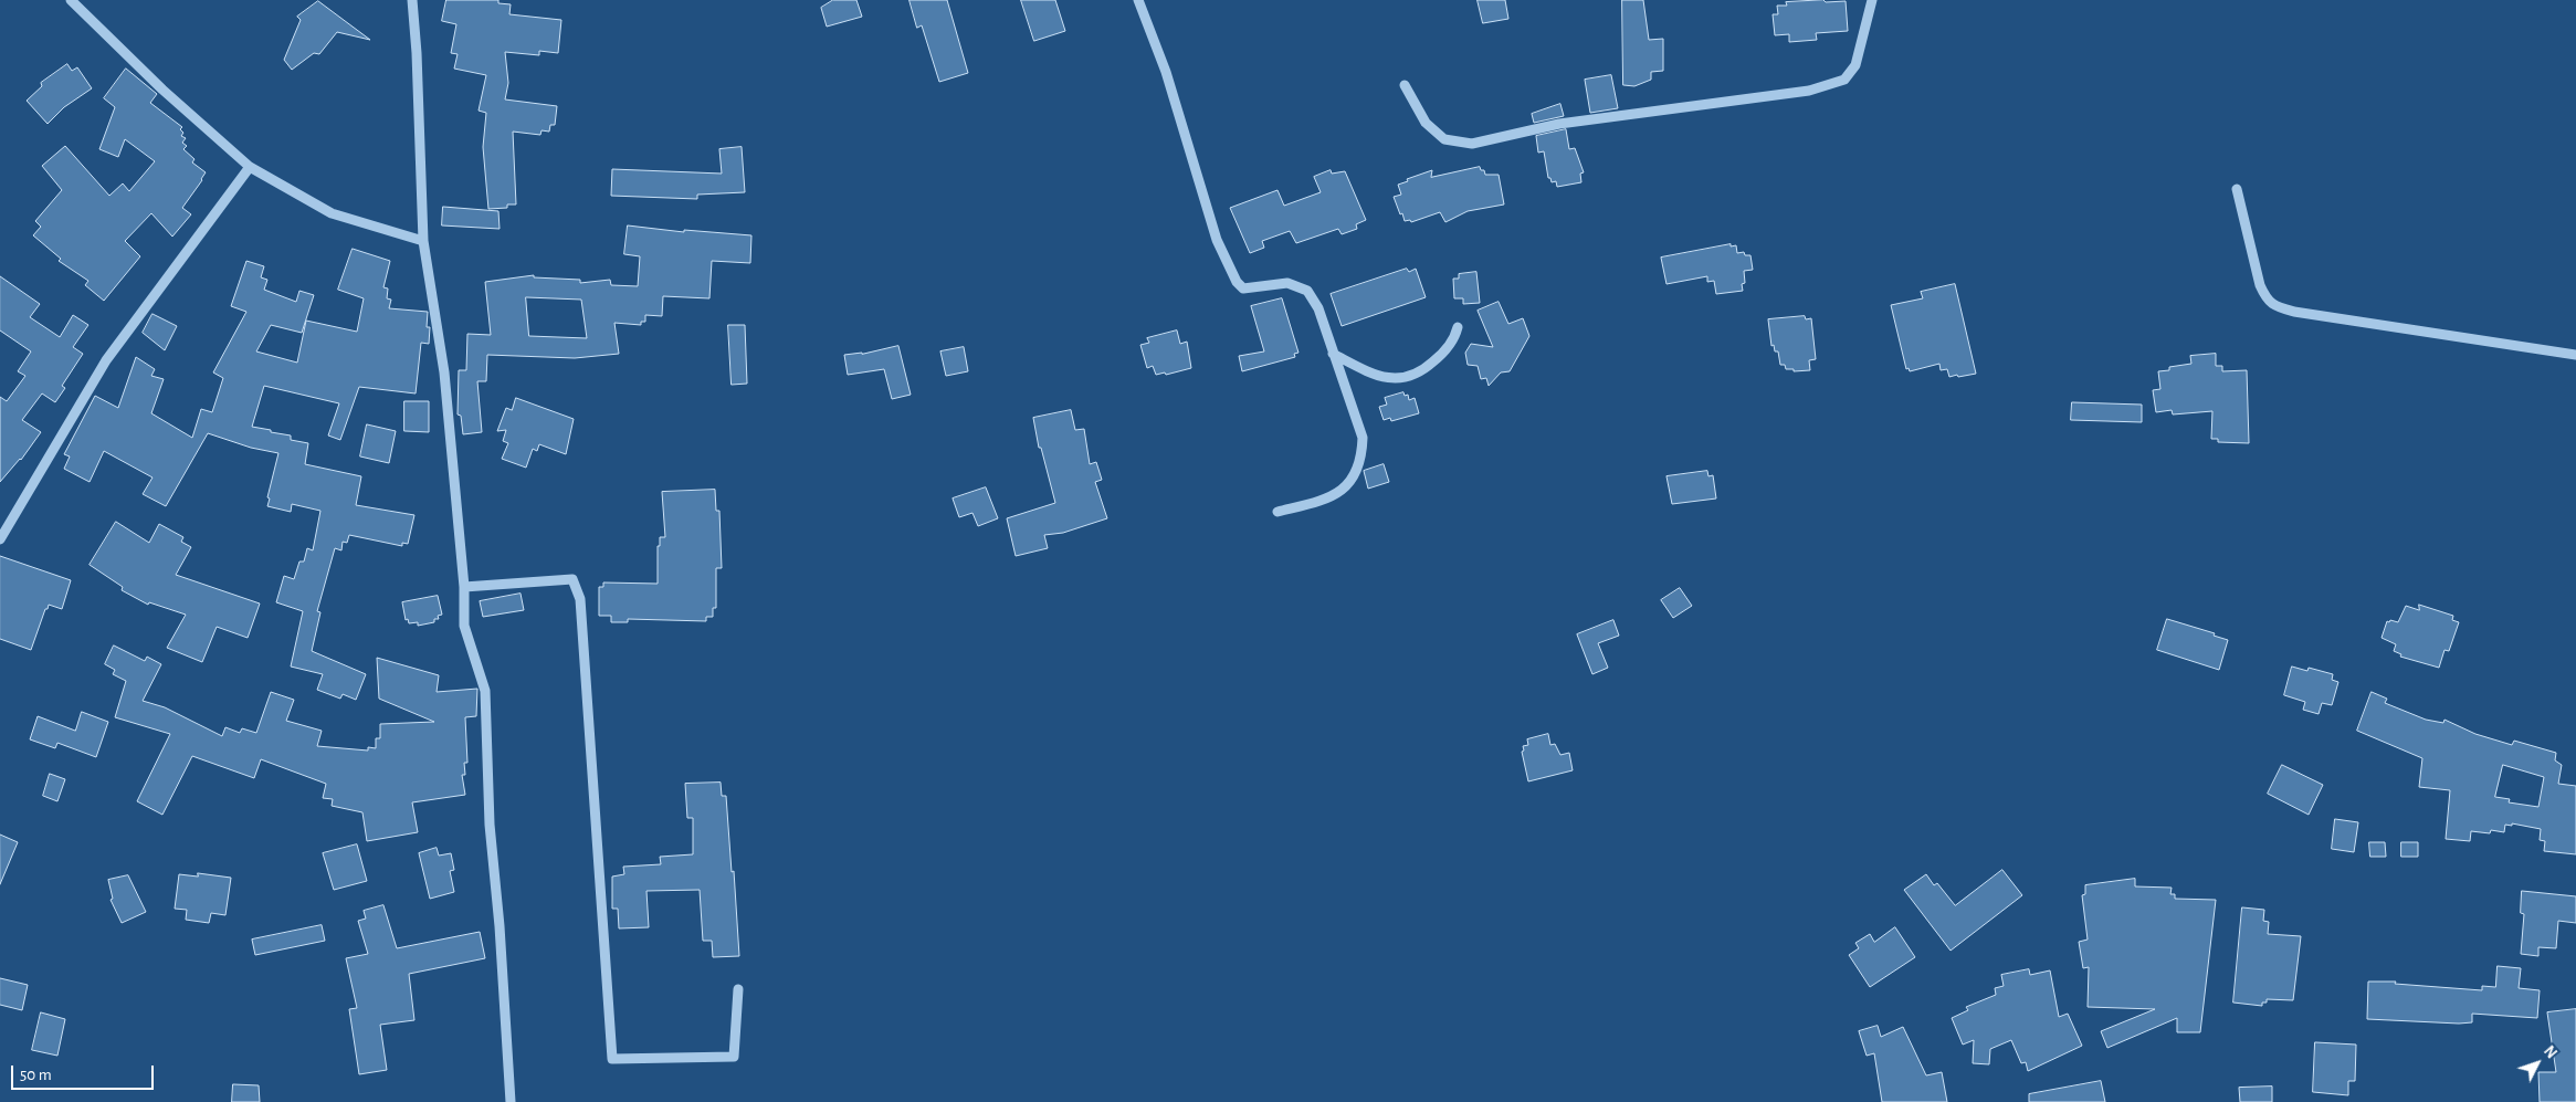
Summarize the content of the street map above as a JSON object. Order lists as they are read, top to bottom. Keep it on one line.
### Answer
{"scale_bar":"50 m","north":"top right"}
